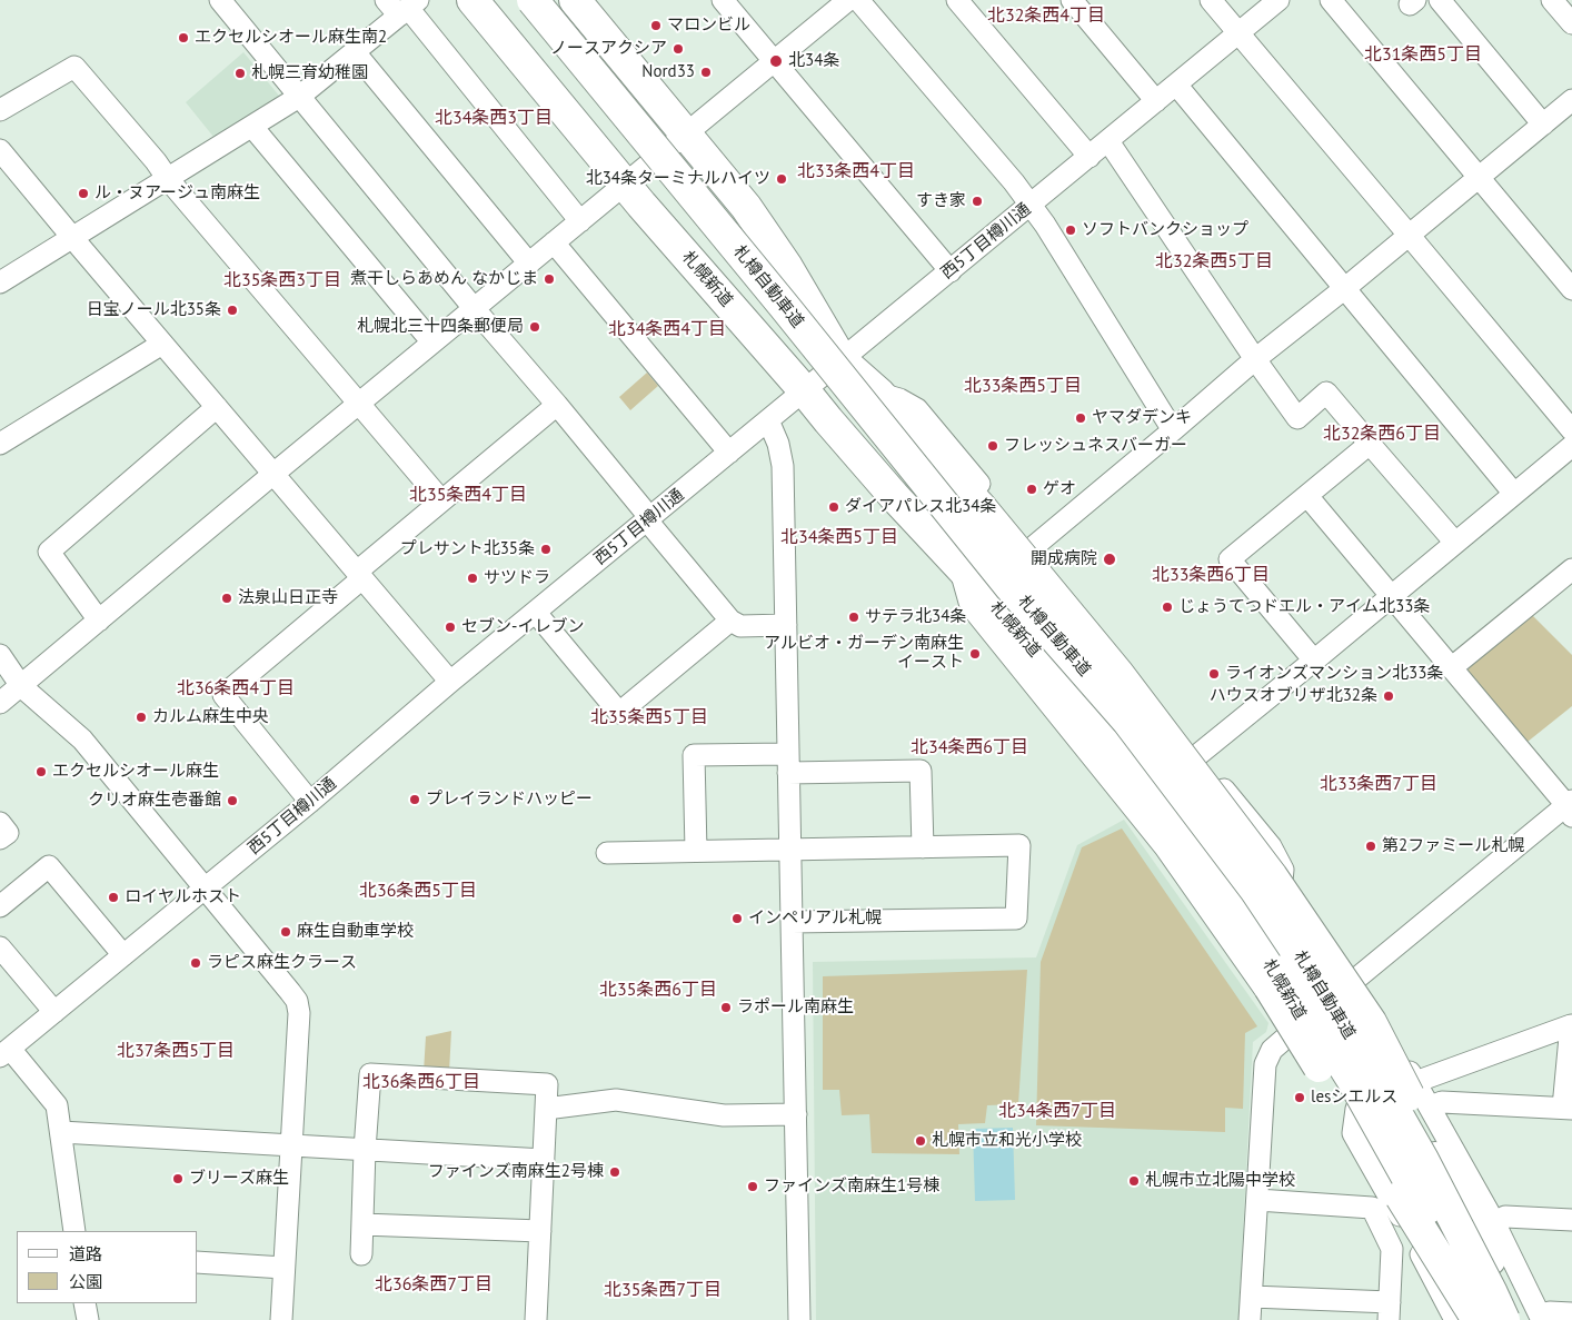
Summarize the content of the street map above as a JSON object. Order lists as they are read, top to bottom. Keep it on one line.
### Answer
{"streets":{"highway":["札幌新道","札樽自動車道"],"street":["西5丁目樽川通"]},"crossings":[["西5丁目樽川通","札幌新道"]],"districts":["北32条西4丁目","北31条西5丁目","北34条西3丁目","北33条西4丁目","北32条西5丁目","北35条西3丁目","北34条西4丁目","北33条西5丁目","北32条西6丁目","北35条西4丁目","北34条西5丁目","北33条西6丁目","北36条西4丁目","北35条西5丁目","北34条西6丁目","北33条西7丁目","北36条西5丁目","北35条西6丁目","北37条西5丁目","北36条西6丁目","北34条西7丁目","北36条西7丁目","北35条西7丁目"],"places":["マロンビル","エクセルシオール麻生南2","ノースアクシア","北34条","Nord33","札幌三育幼稚園","北34条ターミナルハイツ","ル・ヌアージュ南麻生","すき家","ソフトバンクショップ","煮干しらあめん なかじま","日宝ノール北35条","札幌北三十四条郵便局","ヤマダデンキ","フレッシュネスバーガー","ゲオ","ダイアパレス北34条","プレサント北35条","開成病院","サツドラ","法泉山日正寺","じょうてつドエル・アイム北33条","サテラ北34条","セブン-イレブン","アルビオ・ガーデン南麻生 イースト","ライオンズマンション北33条","ハウスオブリザ北32条","カルム麻生中央","エクセルシオール麻生","プレイランドハッピー","クリオ麻生壱番館","第2ファミール札幌","ロイヤルホスト","インペリアル札幌","麻生自動車学校","ラピス麻生クラース","ラポール南麻生","lesシエルス","札幌市立和光小学校","ファインズ南麻生2号棟","ブリーズ麻生","札幌市立北陽中学校","ファインズ南麻生1号棟"],"legend":["道路","公園"]}
